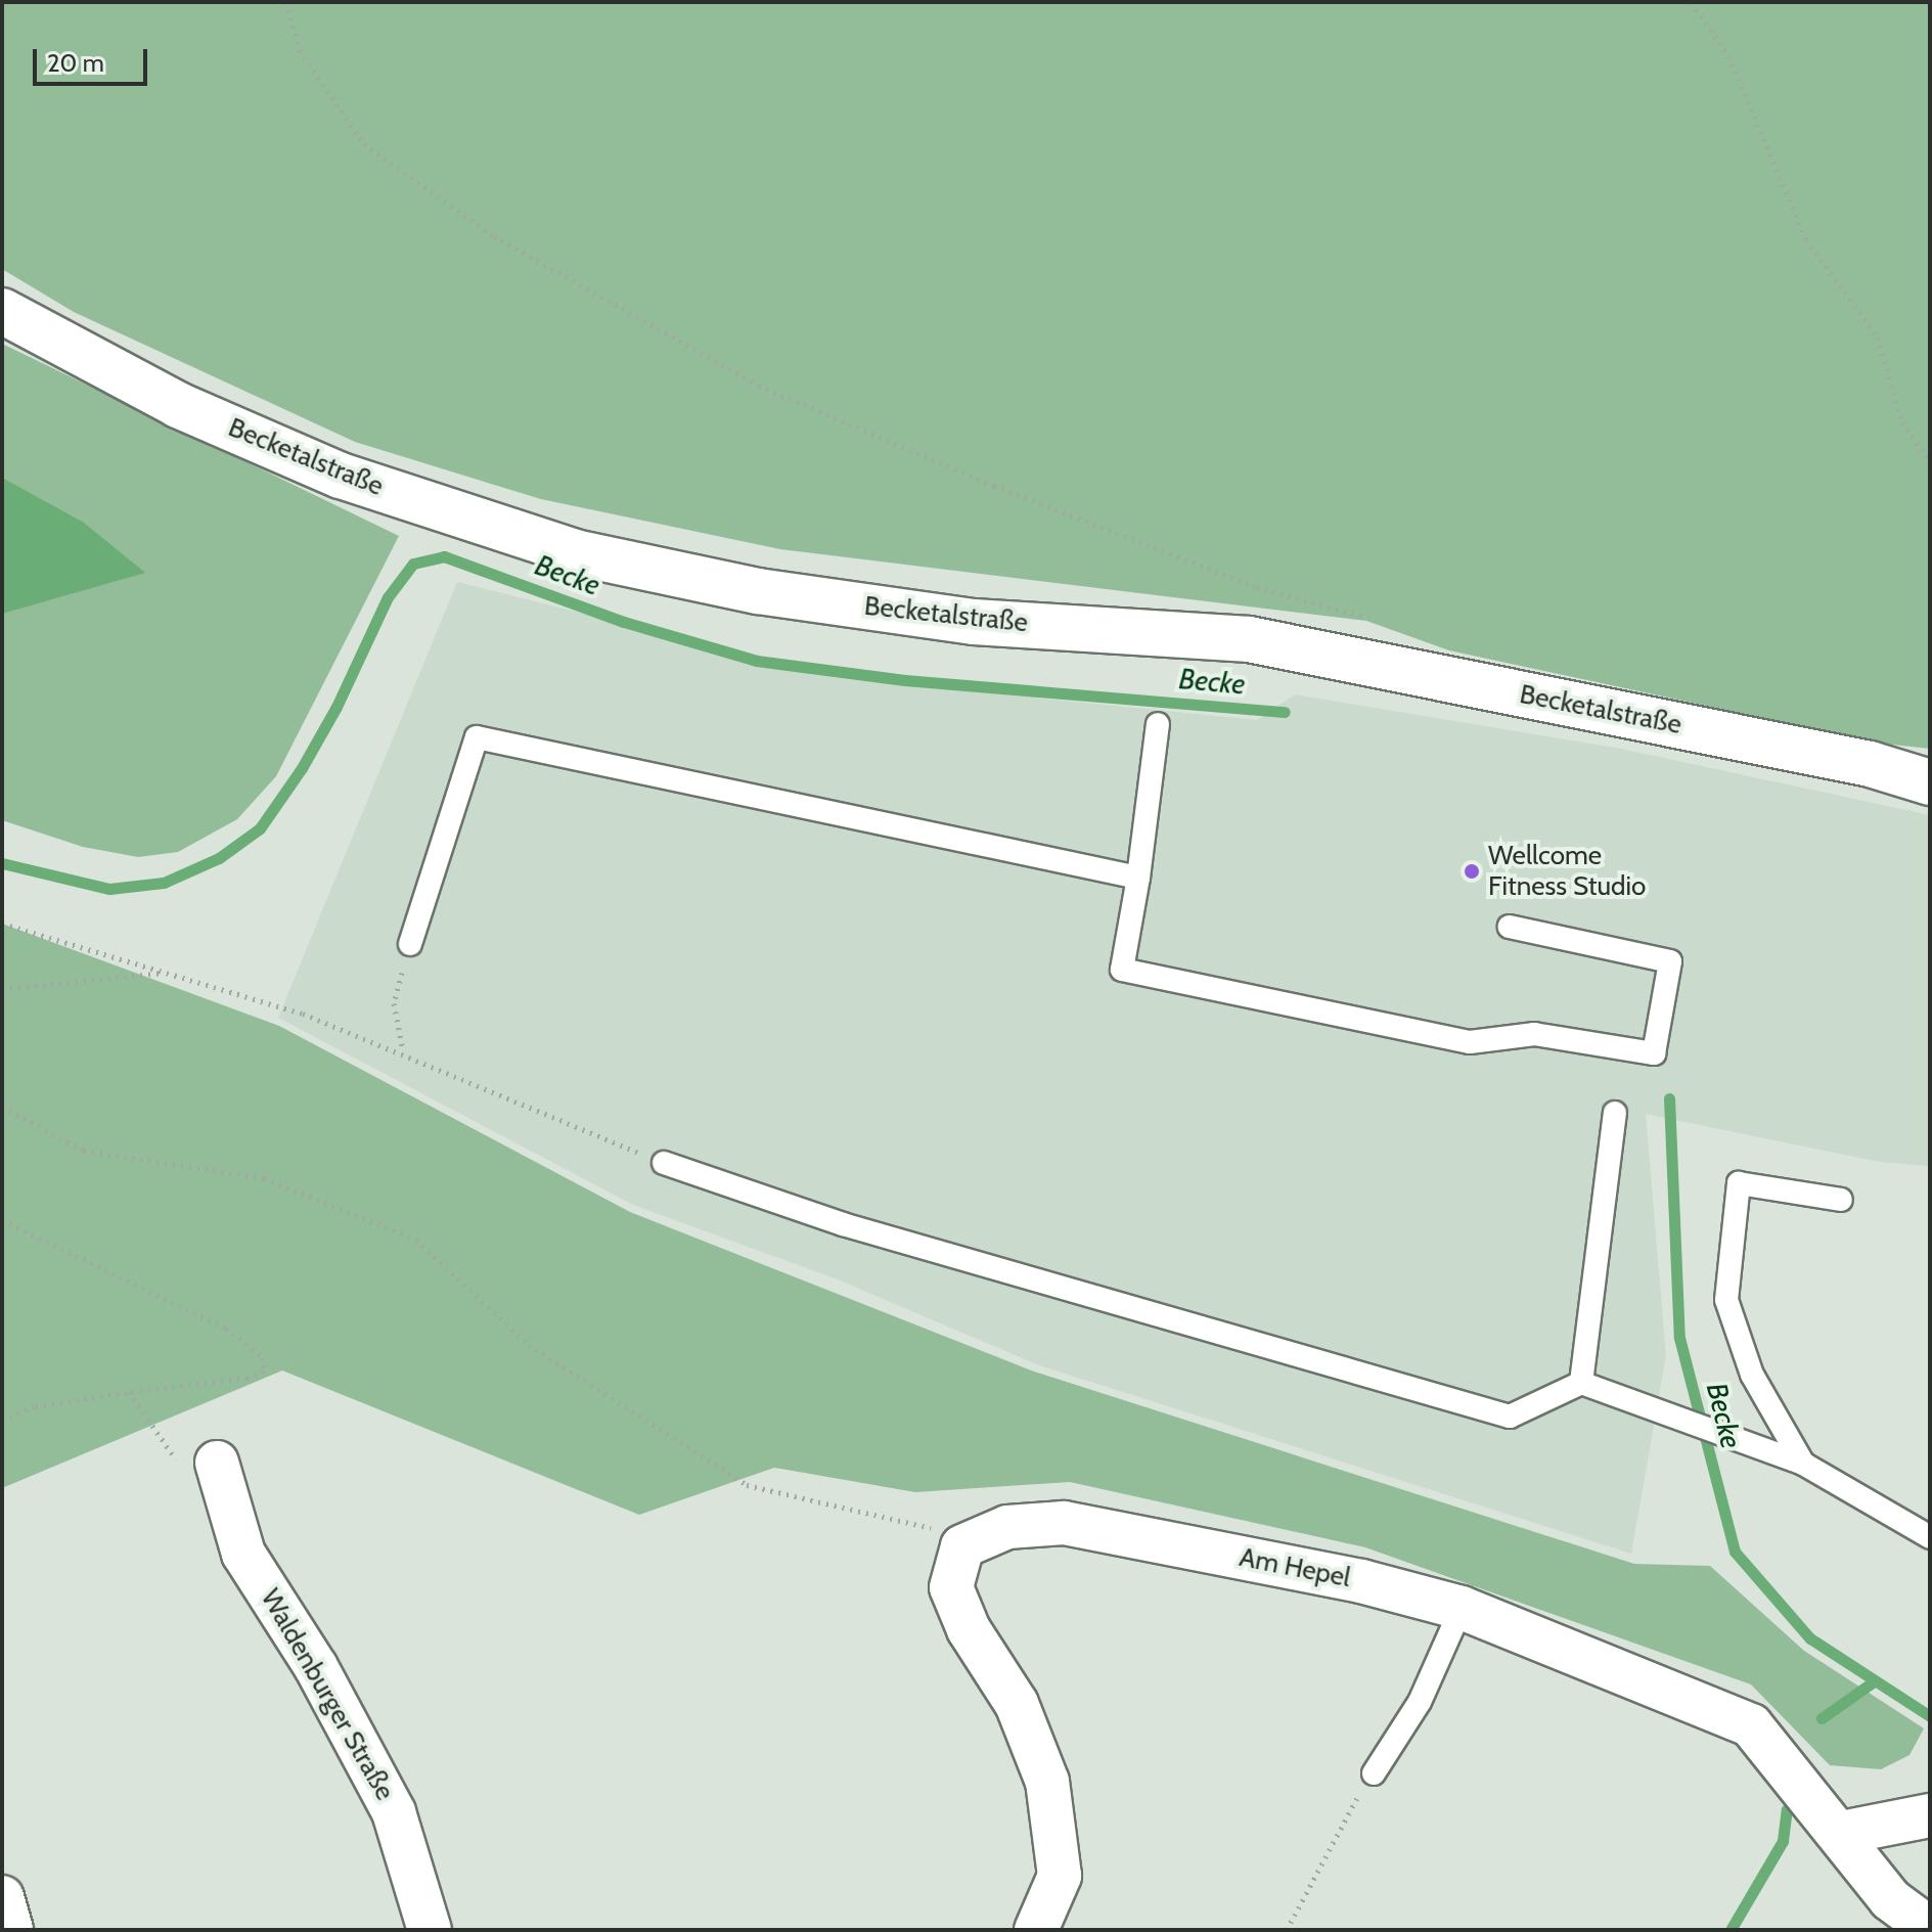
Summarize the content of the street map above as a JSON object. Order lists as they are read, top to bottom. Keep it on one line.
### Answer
{"streets":{"main road":["Becketalstraße"],"street":["Am Hepel","Waldenburger Straße"]},"water":["Becke"],"places":["Wellcome Fitness Studio"],"scale_bar":"20 m"}
